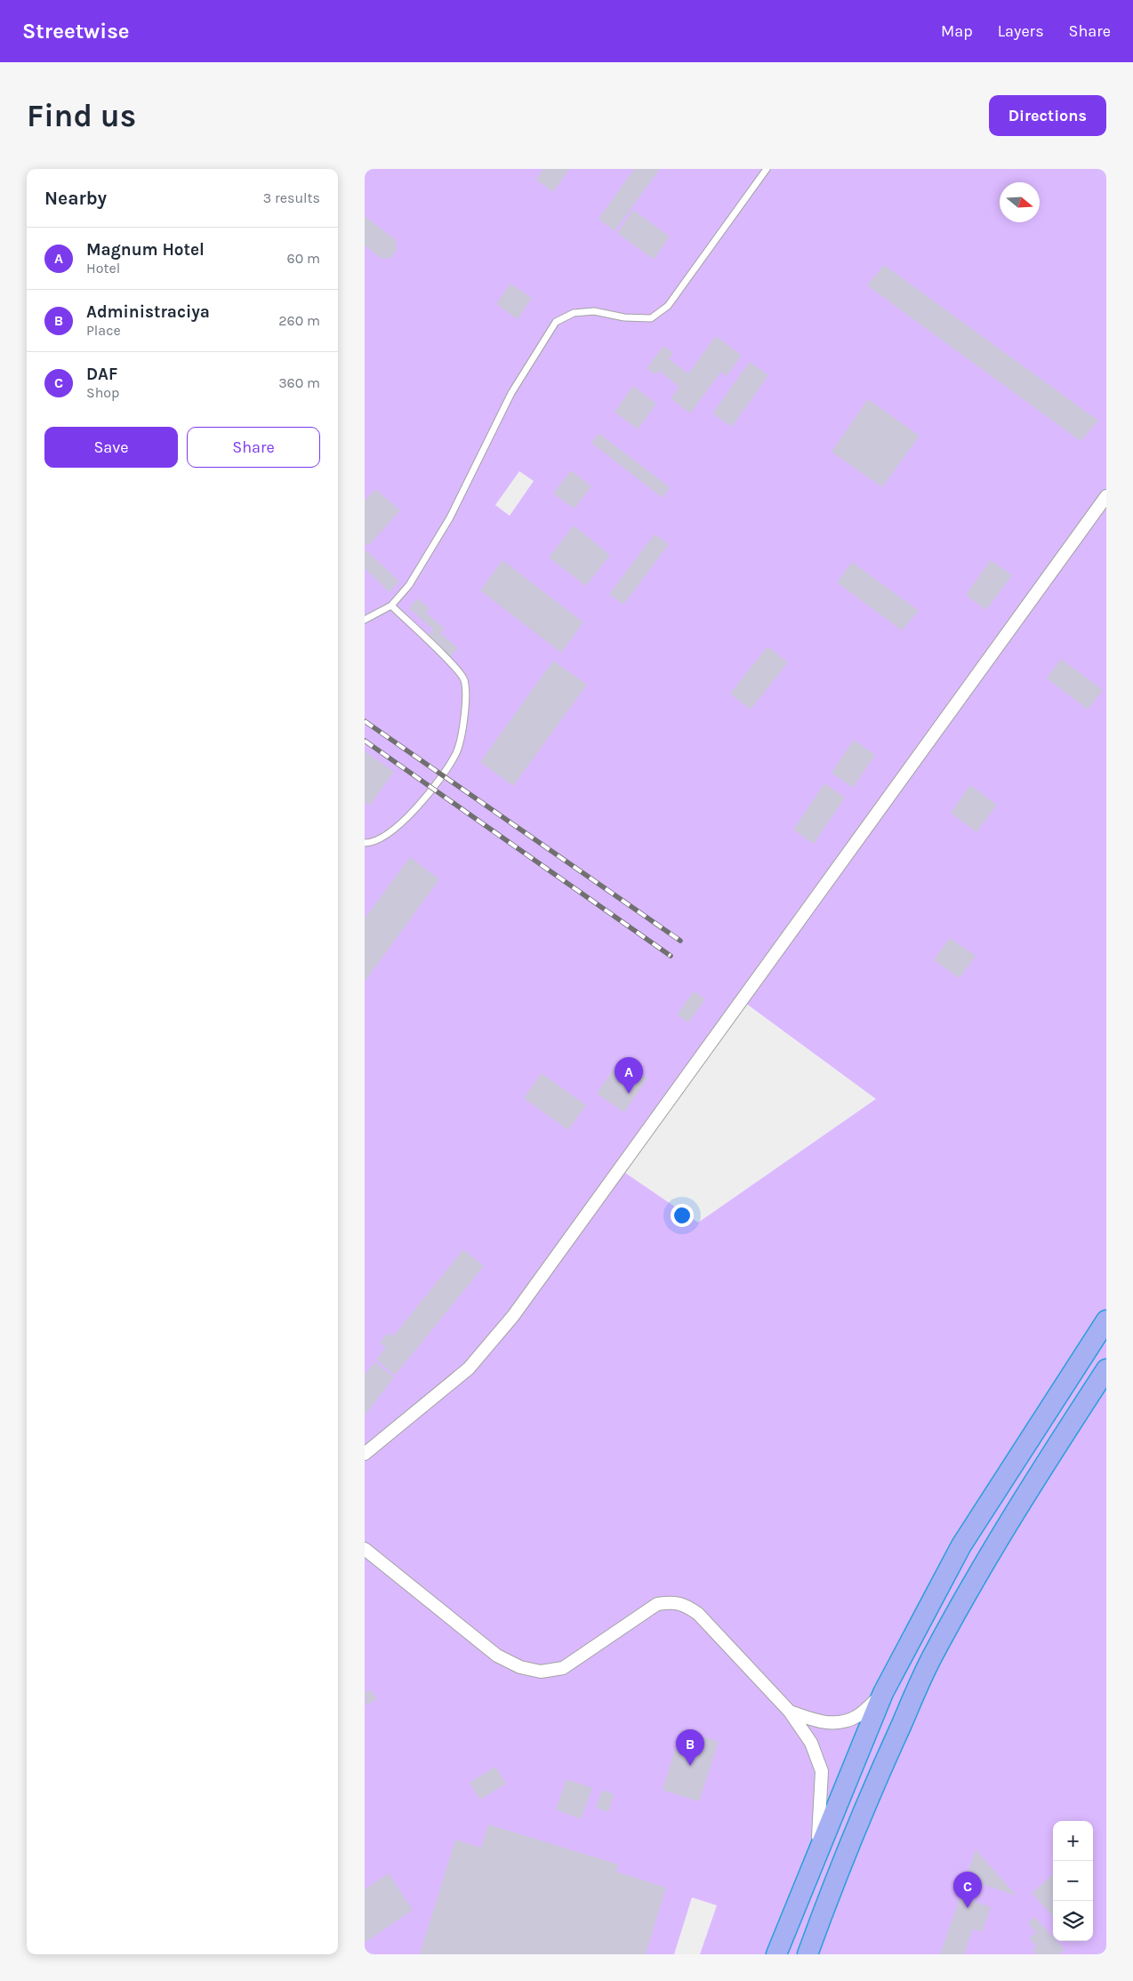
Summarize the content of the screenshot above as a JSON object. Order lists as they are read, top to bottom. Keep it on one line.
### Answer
{"north":"right","page":{"header":"Streetwise","nav":["Map","Layers","Share"],"buttons":["Directions",["Save","Share"]],"title":"Find us","heading":["Nearby","3 results"],"list":[{"mark":"A","name":"Magnum Hotel","note":"Hotel","value":"60 m"},{"mark":"B","name":"Administraciya","note":"Place","value":"260 m"},{"mark":"C","name":"DAF","note":"Shop","value":"360 m"}],"pins":["A","B","C"],"map_buttons":["+","−"]}}
